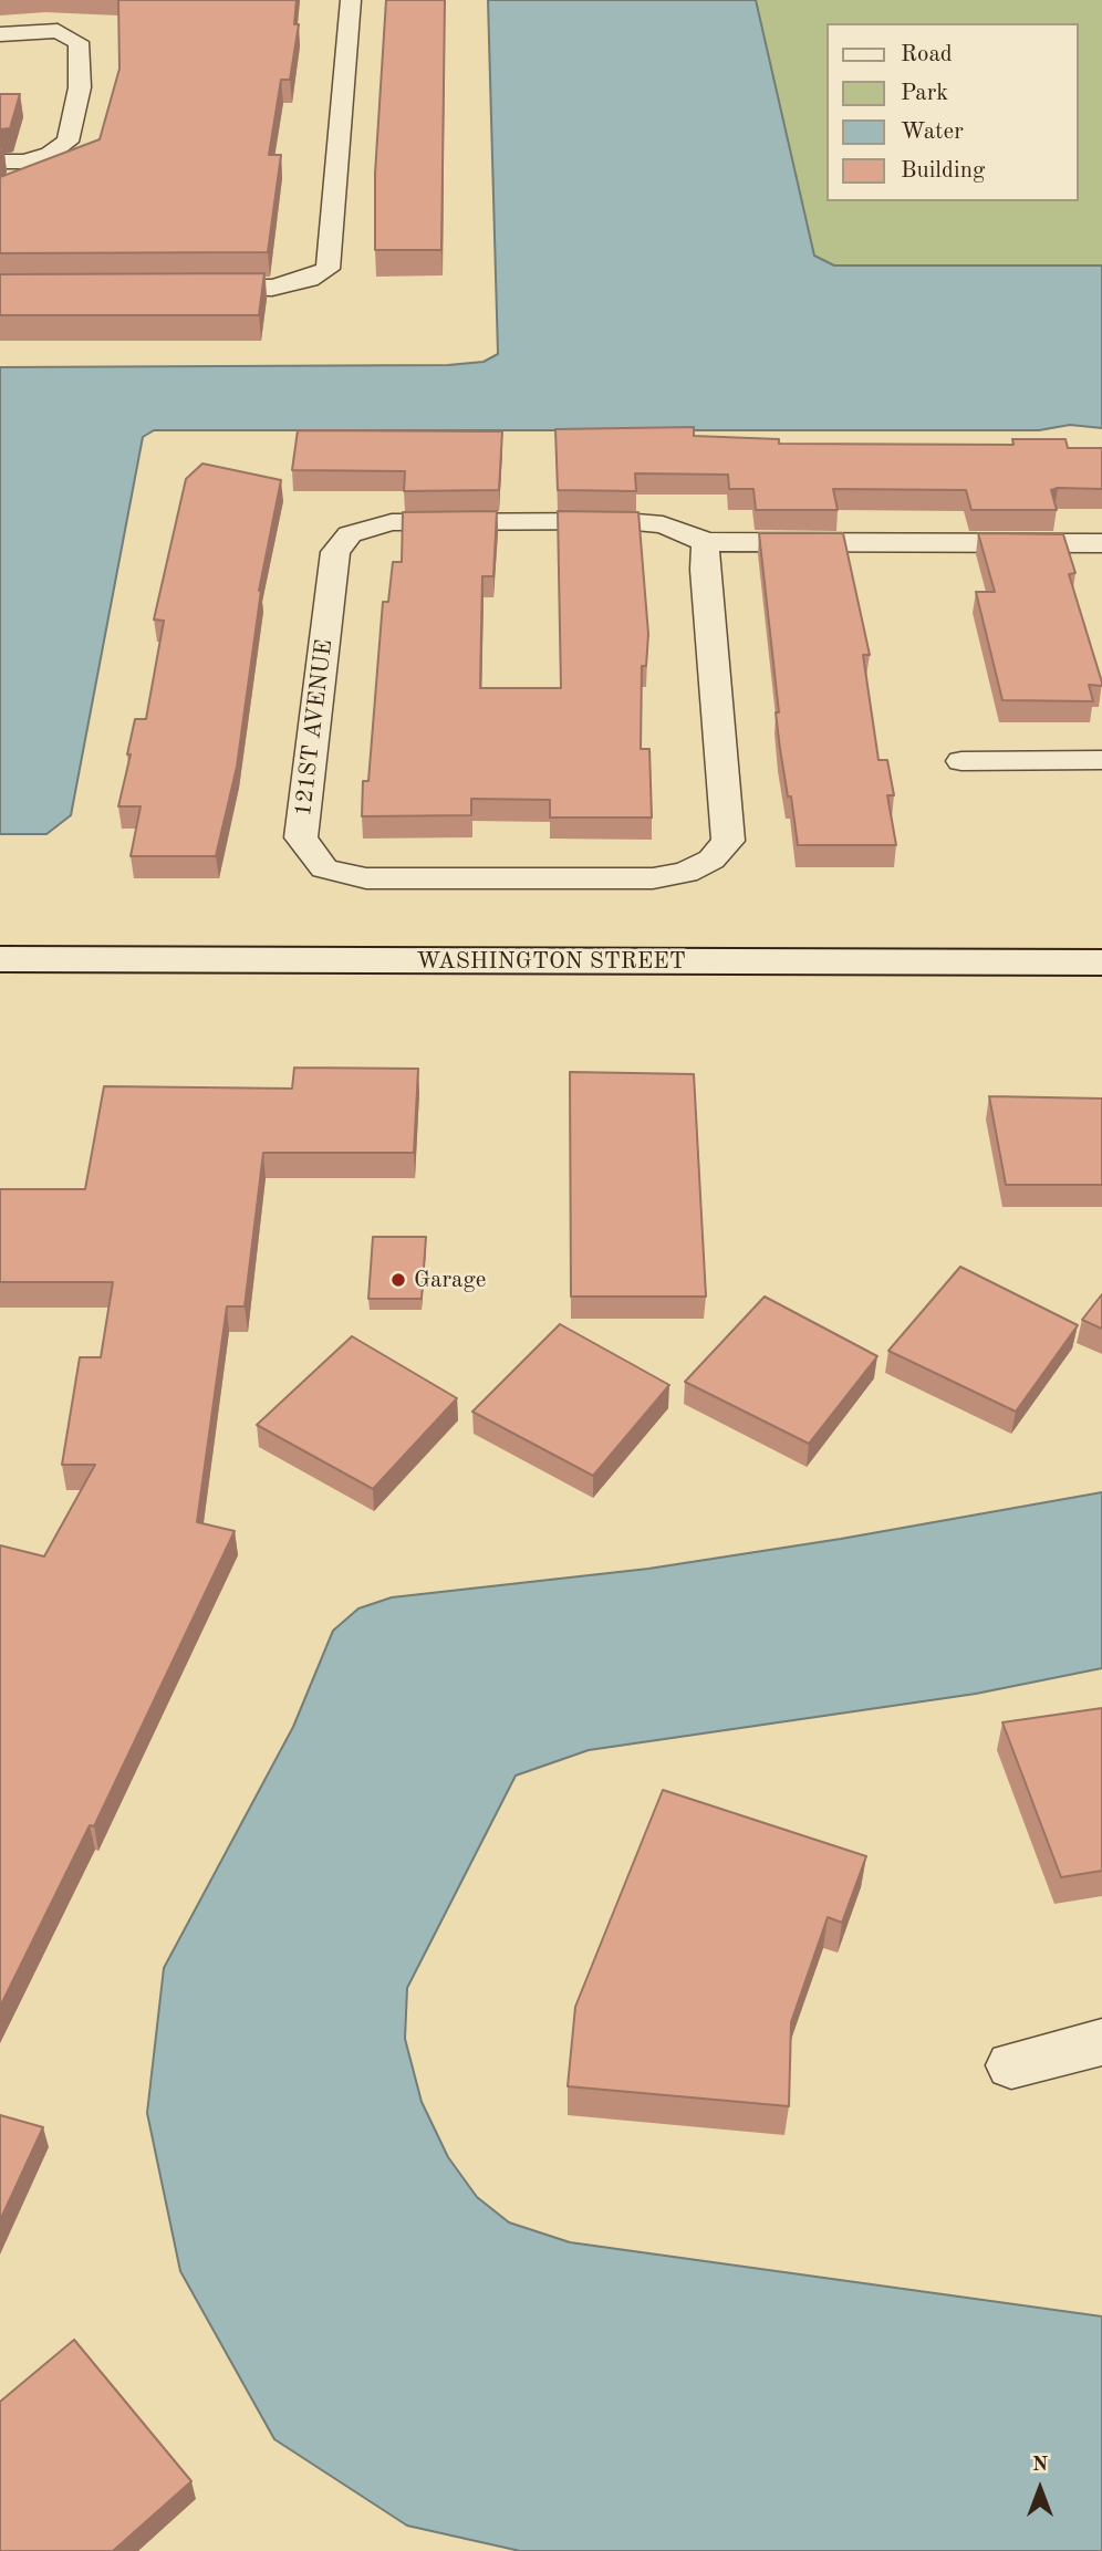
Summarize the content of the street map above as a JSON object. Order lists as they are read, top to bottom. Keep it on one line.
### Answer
{"streets":{"street":["121ST AVENUE","WASHINGTON STREET"]},"places":["Garage"],"legend":["Road","Park","Water","Building"],"north":"top"}
